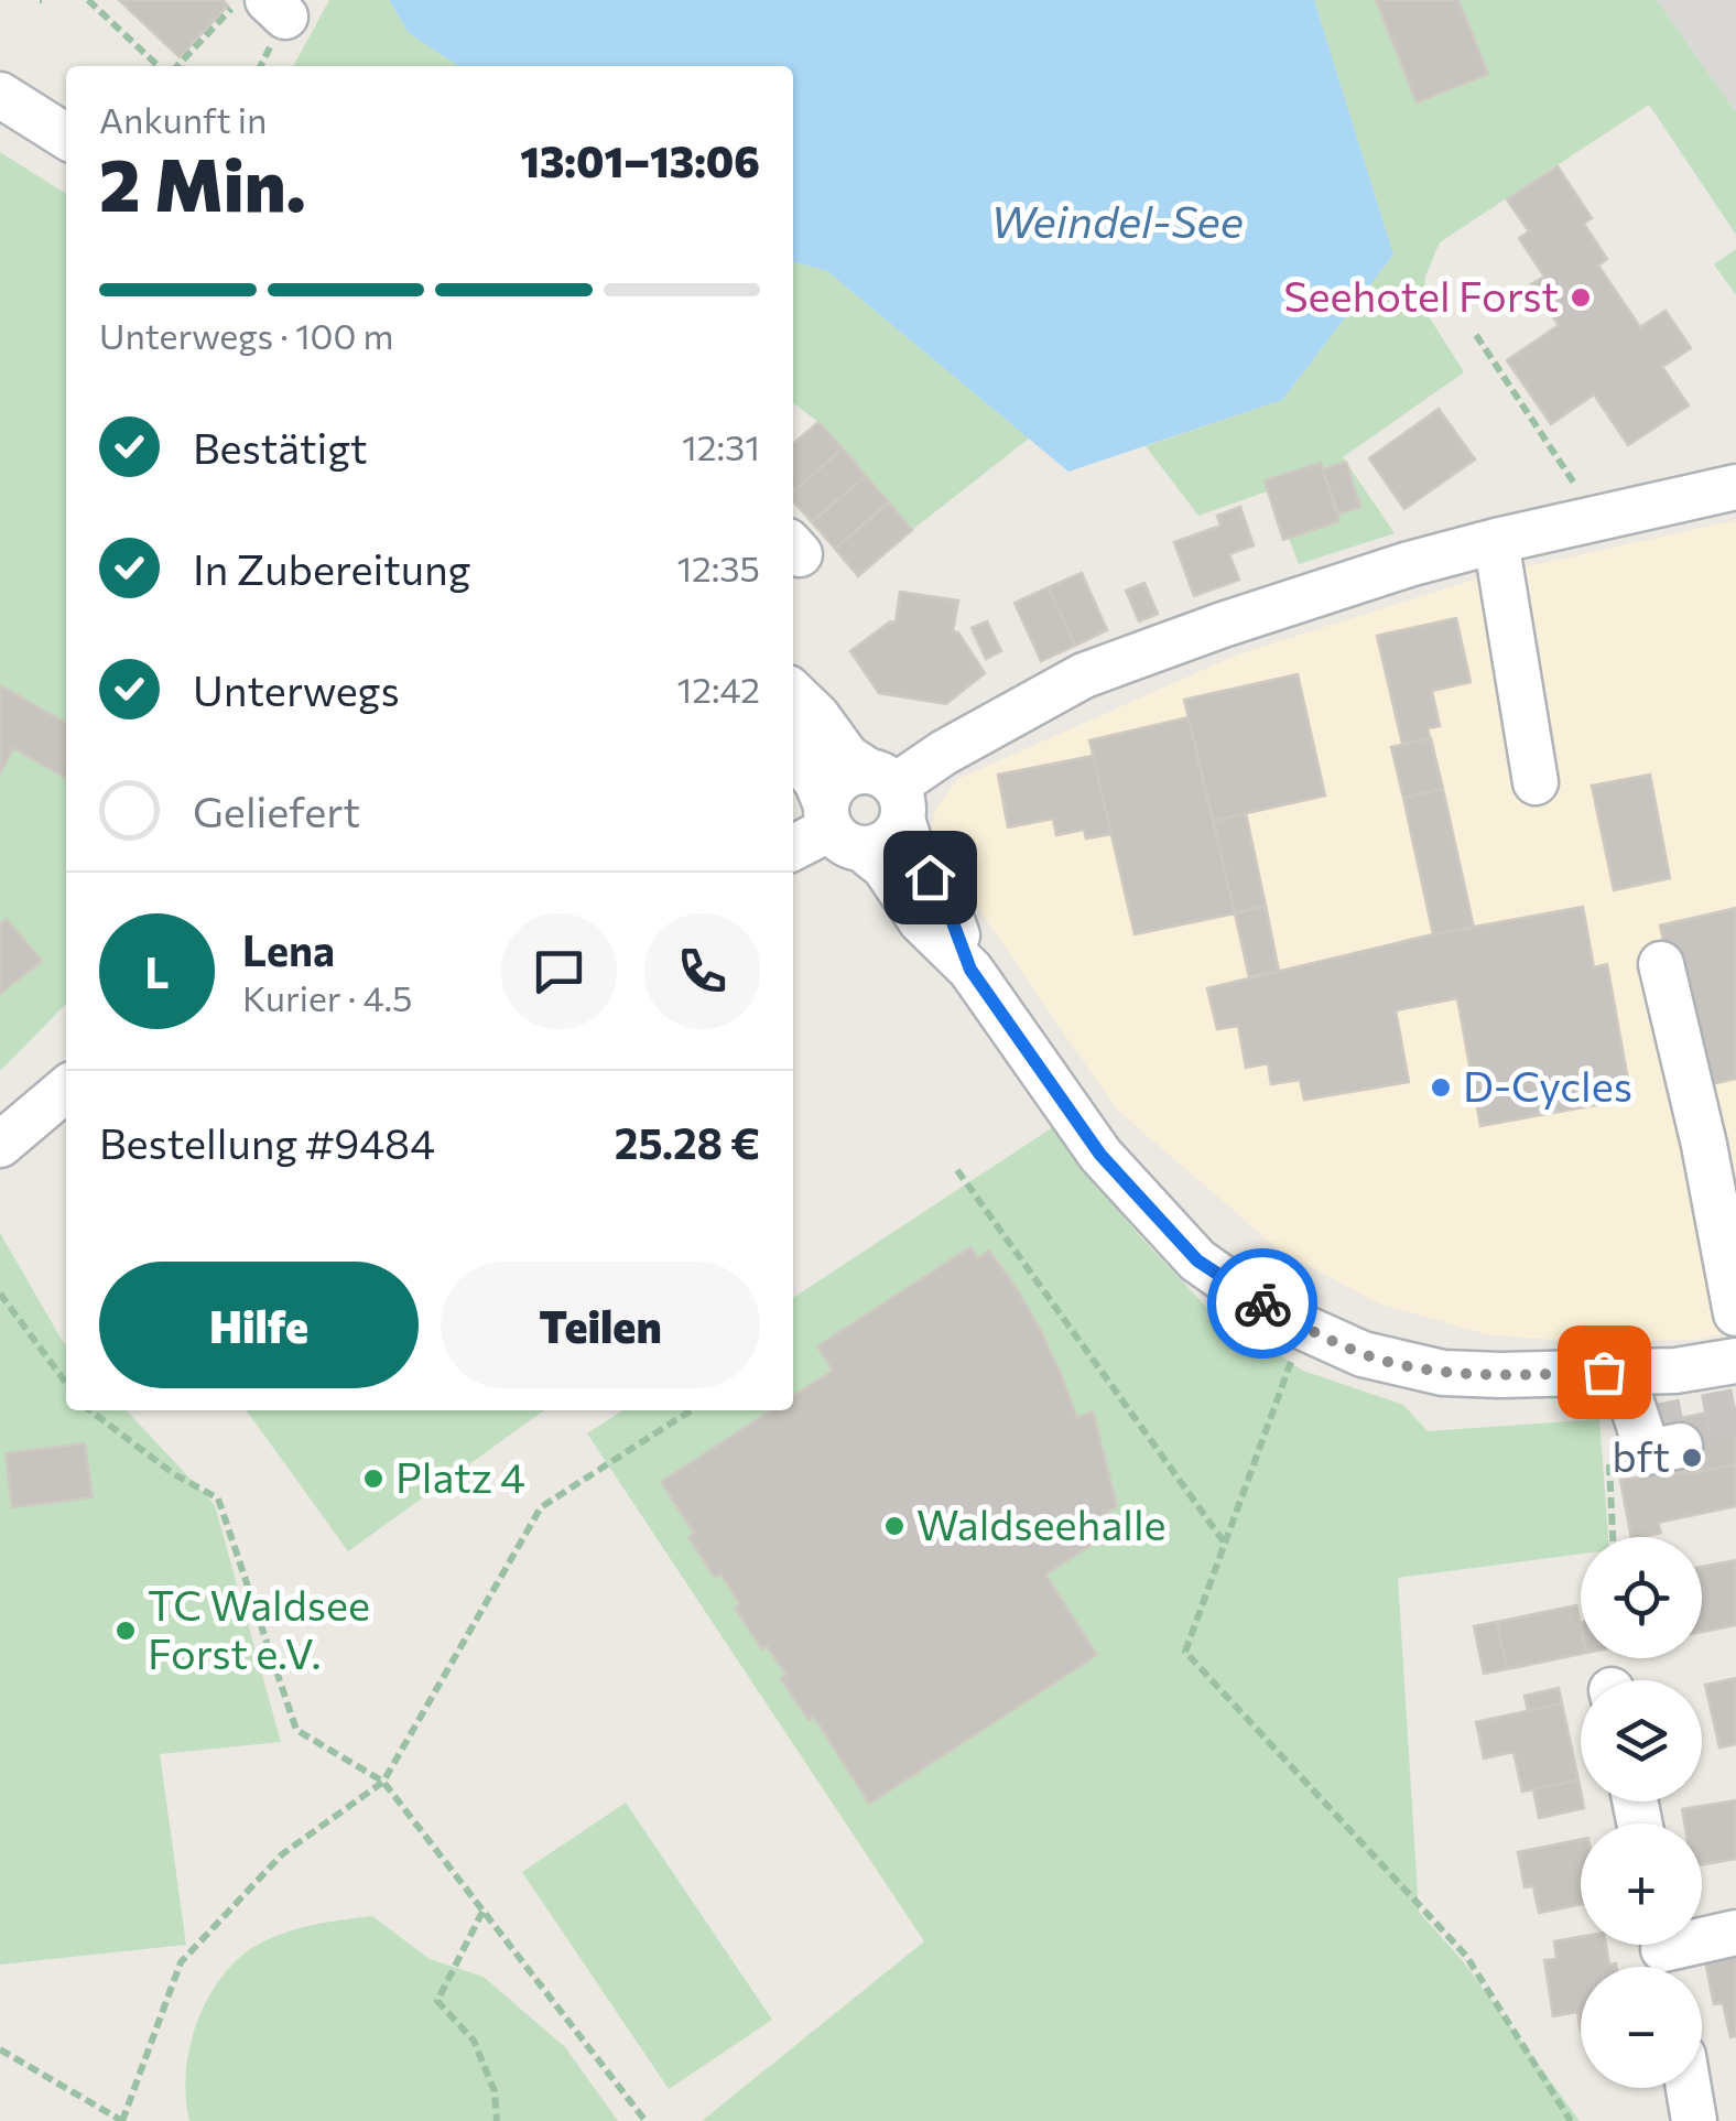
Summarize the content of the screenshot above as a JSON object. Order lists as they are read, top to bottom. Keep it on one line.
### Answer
{"water":["Weindel-See"],"places":["Seehotel Forst","D-Cycles","bft","Platz 4","Waldseehalle","TC Waldsee Forst e.V."],"page":{"heading":["2 Min.","Ankunft in","13:01–13:06"],"panel":["Lena","Kurier · 4.5","Bestellung #9484","25.28 €"],"bar":"Unterwegs · 100 m","list":[["Bestätigt","12:31"],["In Zubereitung","12:35"],["Unterwegs","12:42"],"Geliefert"],"round":"L","buttons":["Hilfe","Teilen"],"map_buttons":["+","−"]}}
